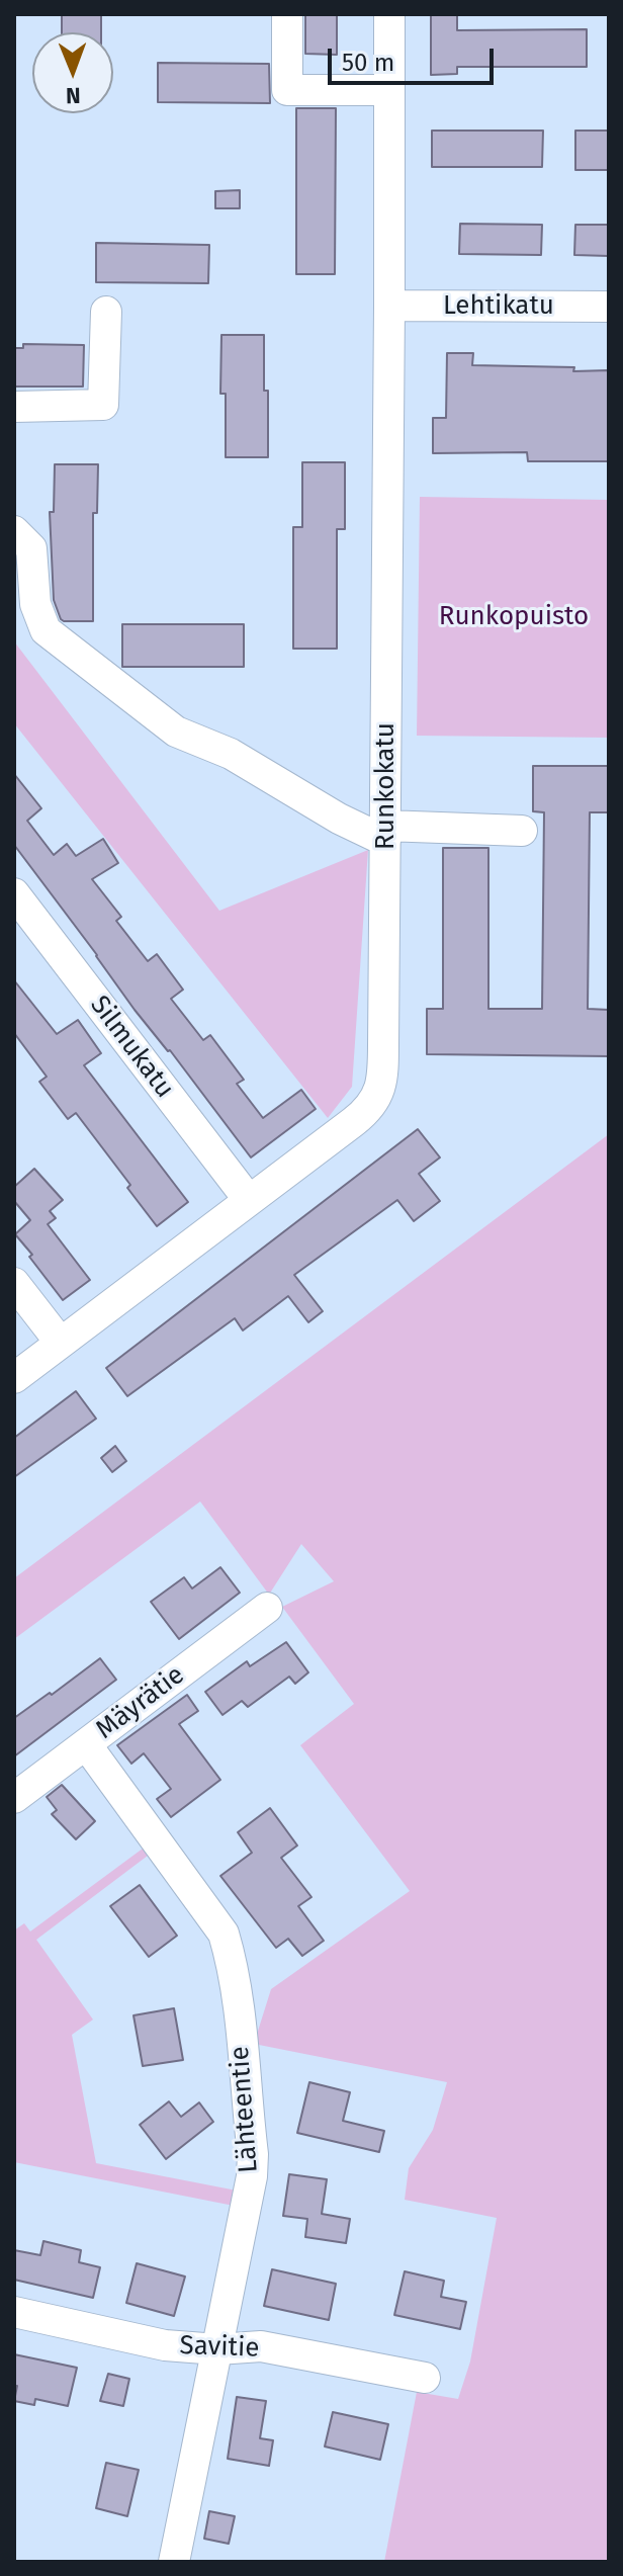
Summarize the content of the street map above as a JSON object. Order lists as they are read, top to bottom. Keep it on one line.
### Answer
{"streets":{"street":["Lehtikatu","Runkokatu","Silmukatu","Mäyrätie","Lähteentie","Savitie"]},"crossings":[["Lehtikatu","Runkokatu"],["Runkokatu","Silmukatu"],["Mäyrätie","Lähteentie"],["Lähteentie","Savitie"]],"parks":["Runkopuisto"],"scale_bar":"50 m","north":"bottom"}
